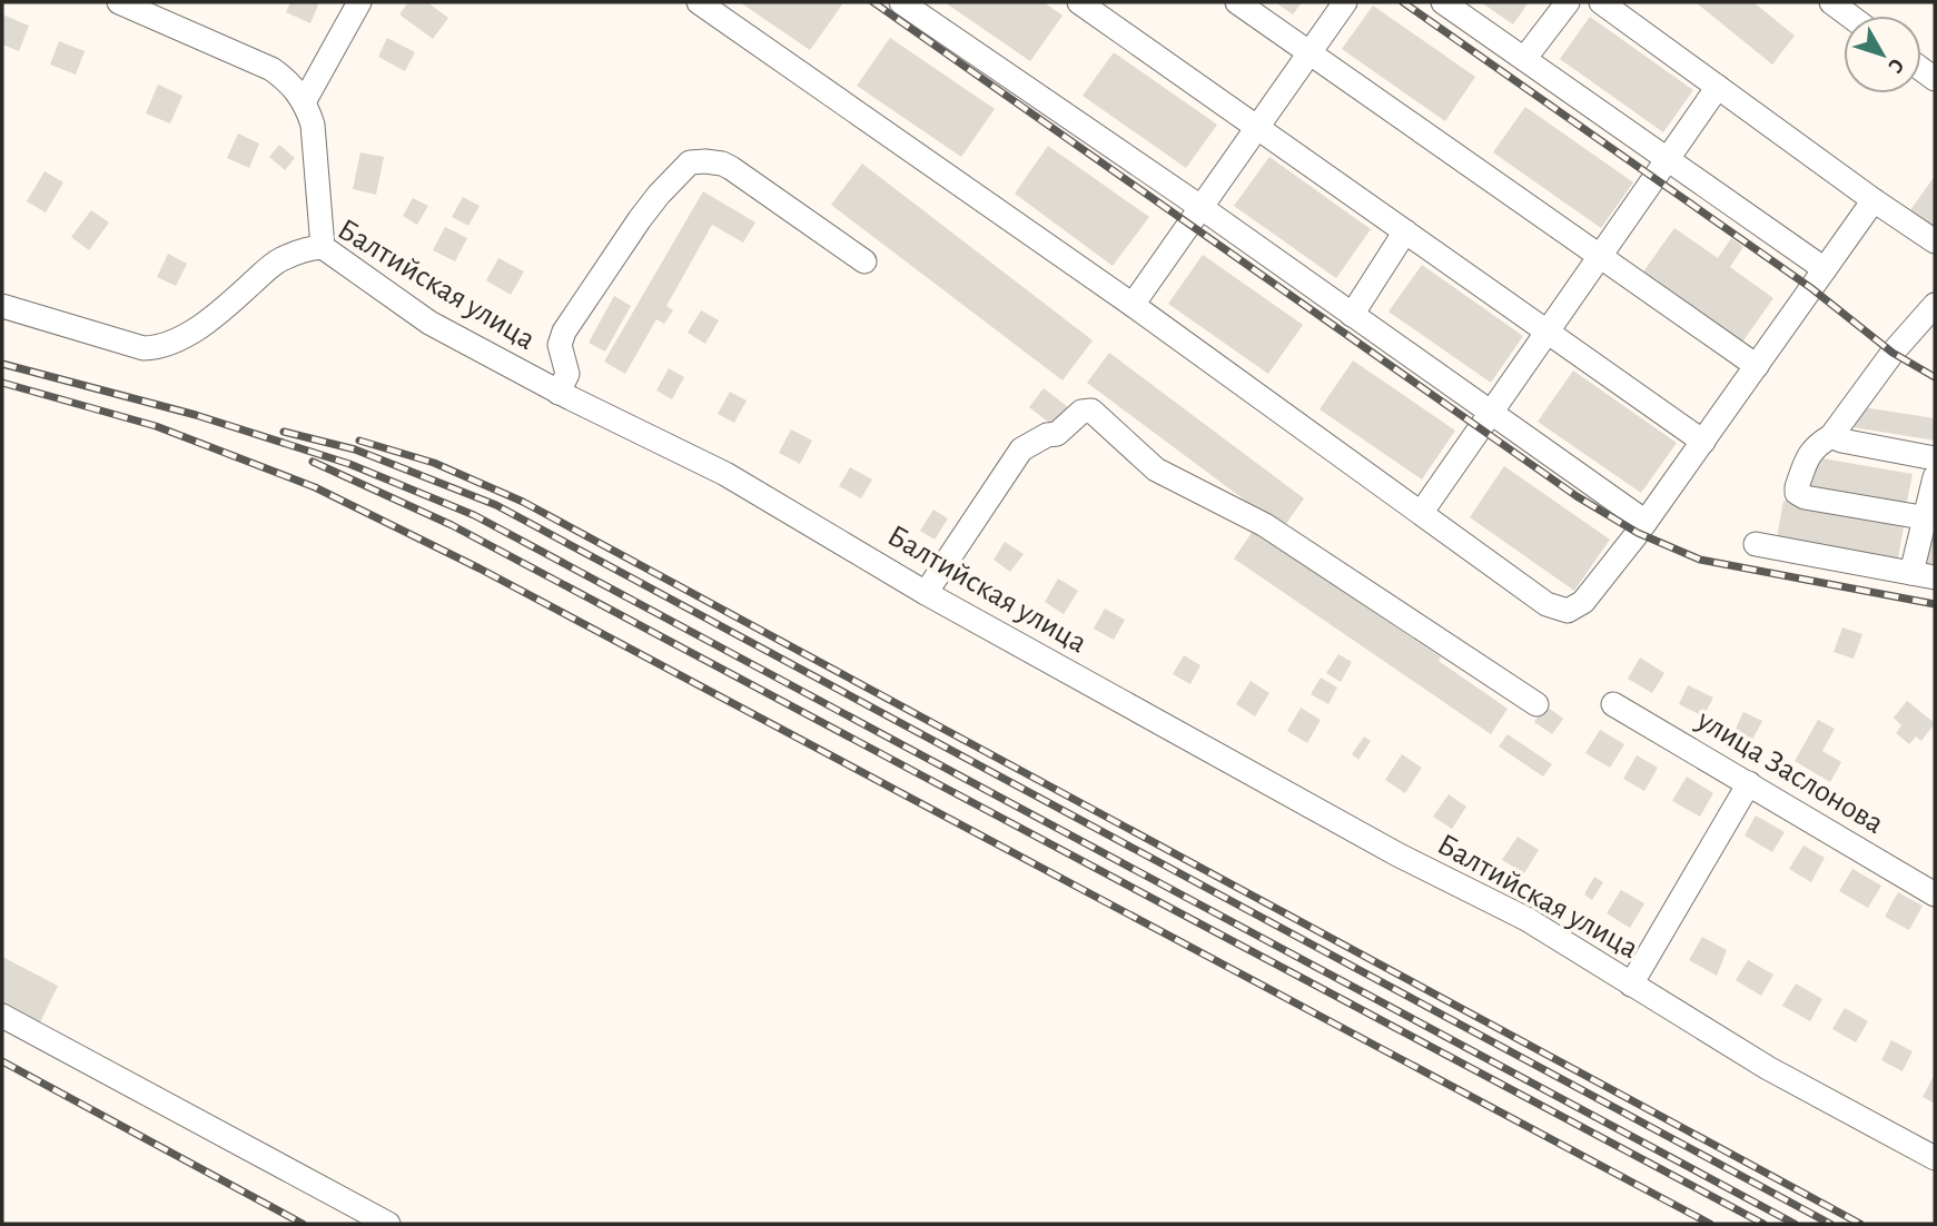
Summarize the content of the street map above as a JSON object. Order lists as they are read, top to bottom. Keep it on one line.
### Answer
{"streets":{"street":["Балтийская улица","улица Заслонова"]},"north":"bottom right"}
